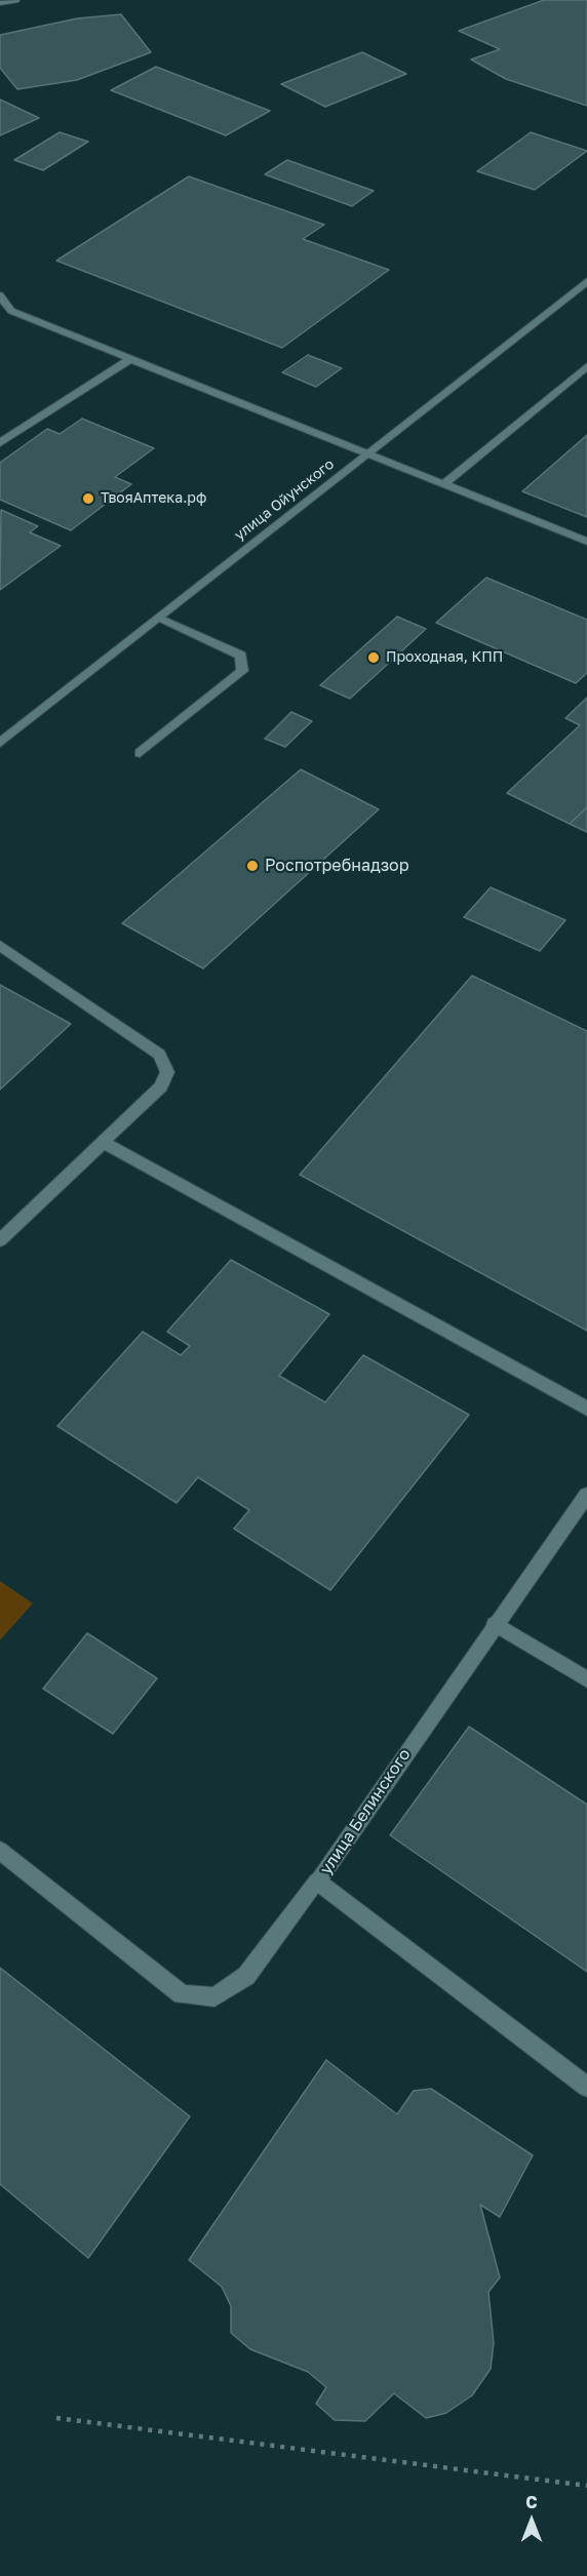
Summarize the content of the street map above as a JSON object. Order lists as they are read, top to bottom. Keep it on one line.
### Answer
{"streets":{"main road":["улица Ойунского","улица Белинского"]},"places":["ТвояАптека.рф","Проходная, КПП","Роспотребнадзор"],"north":"top"}
